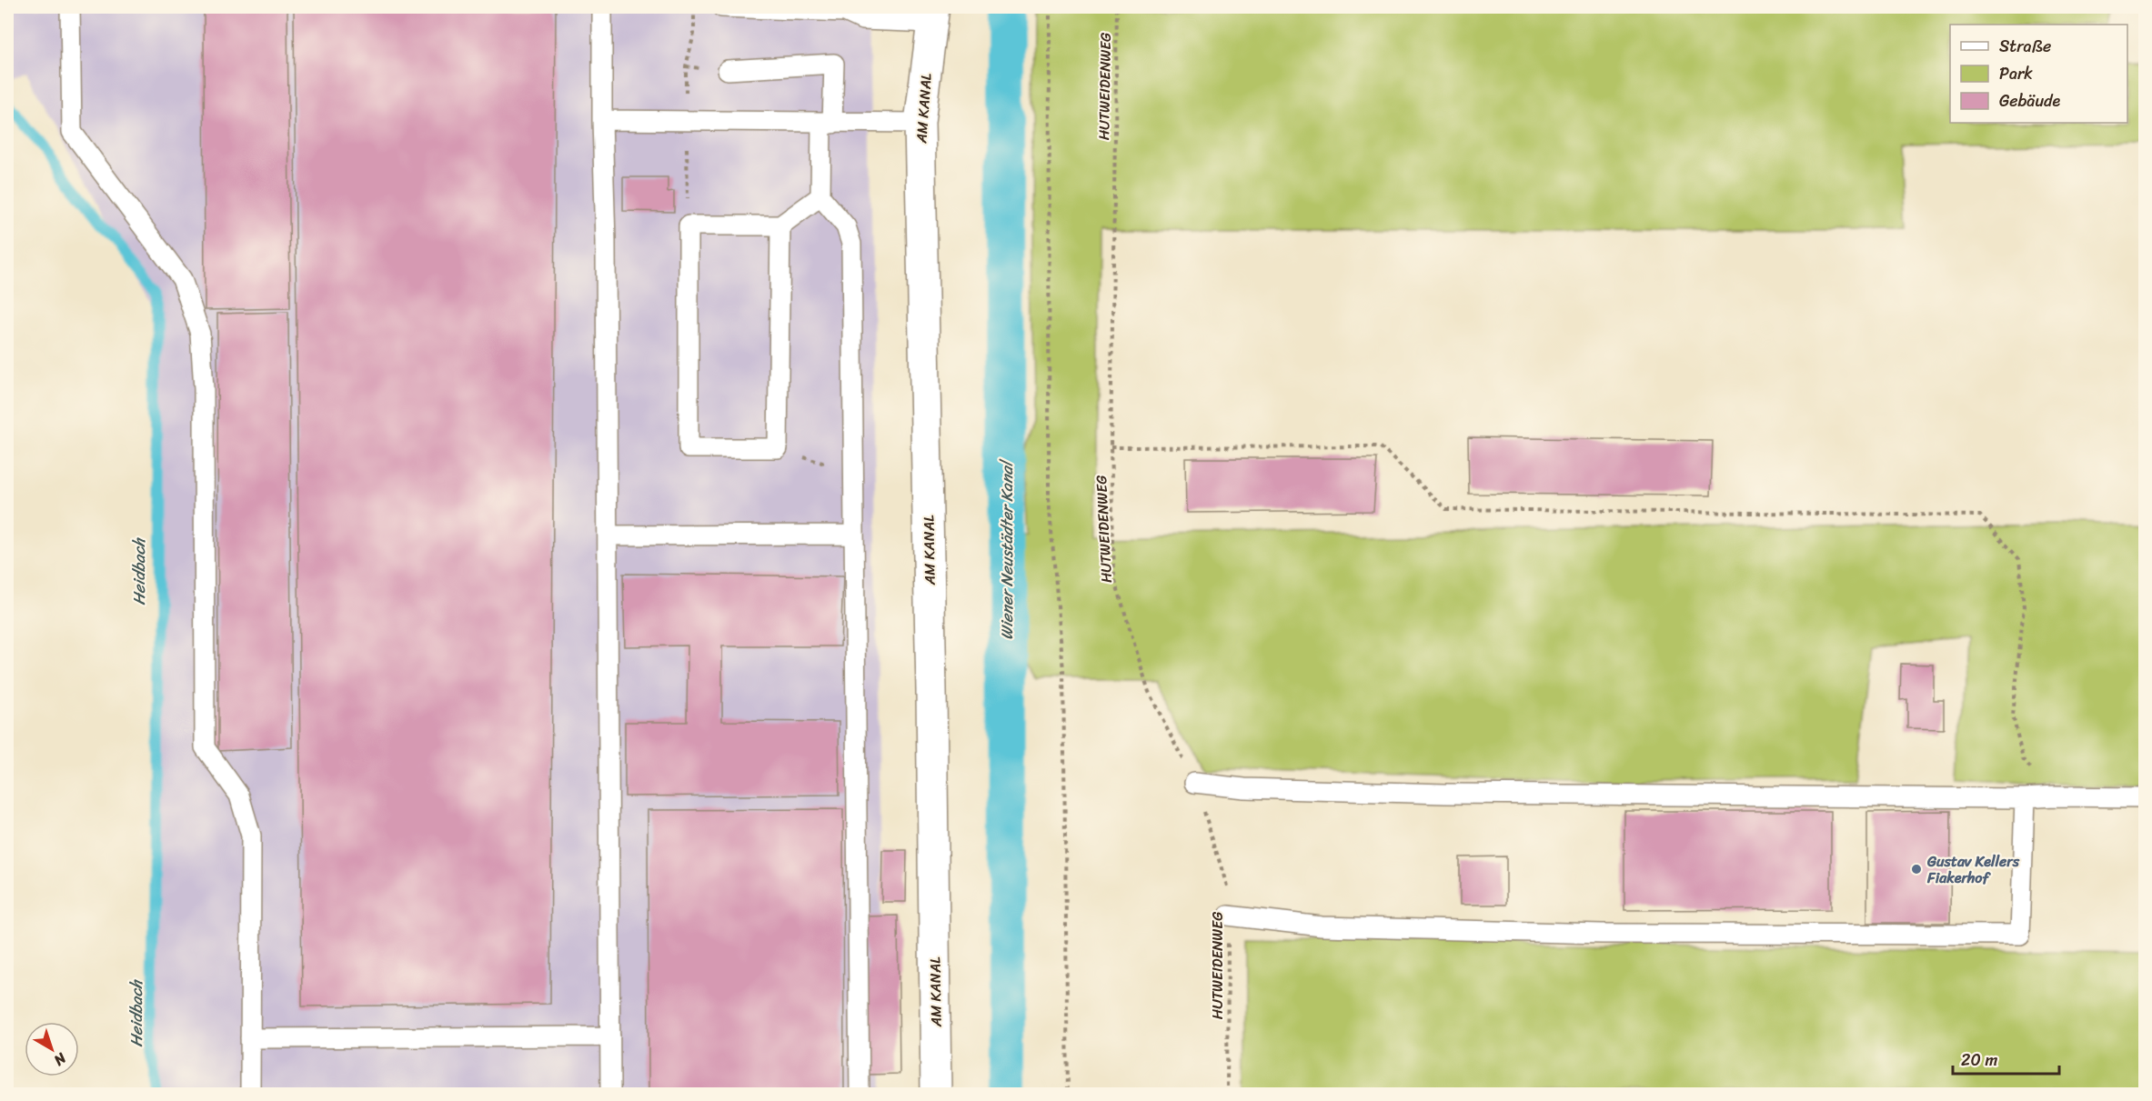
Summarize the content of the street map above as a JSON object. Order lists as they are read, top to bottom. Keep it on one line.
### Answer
{"streets":{"street":["AM KANAL"],"path":["HUTWEIDENWEG"]},"water":["Wiener Neustädter Kanal","Heidbach"],"places":["Gustav Kellers Fiakerhof"],"legend":["Straße","Park","Gebäude"],"scale_bar":"20 m","north":"bottom right"}
